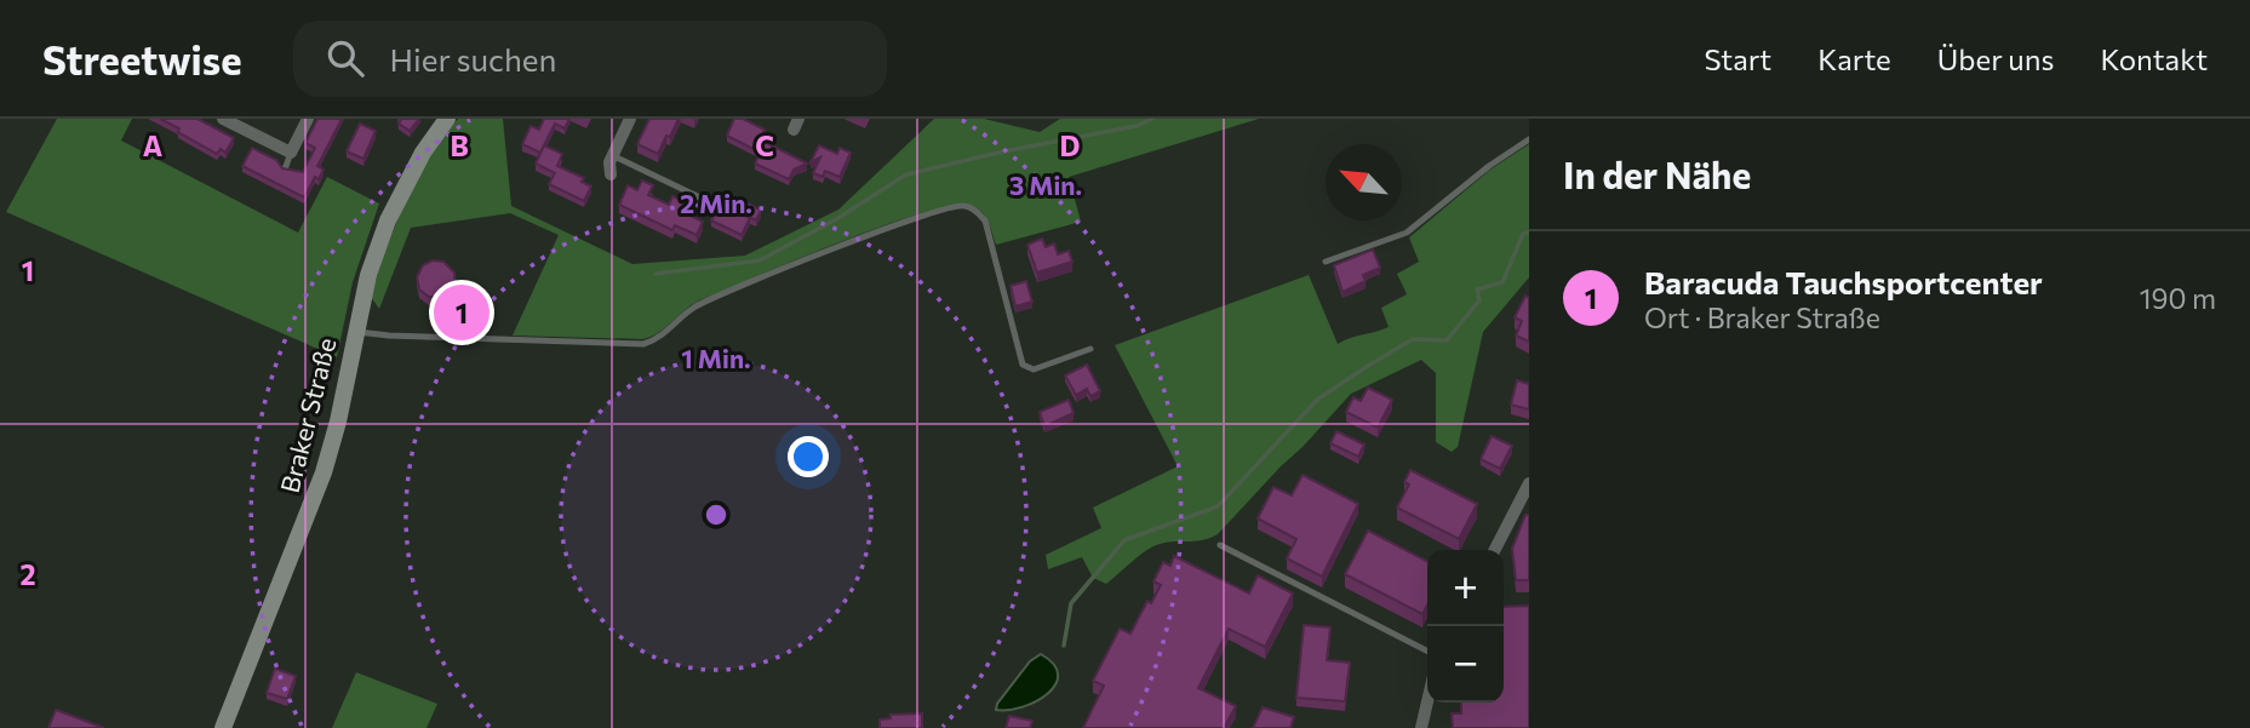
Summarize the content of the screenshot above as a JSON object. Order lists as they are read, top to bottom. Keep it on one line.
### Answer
{"streets":{"main road":["Braker Straße"]},"north":"top left","page":{"header":"Streetwise","search":"Hier suchen","nav":["Start","Karte","Über uns","Kontakt"],"heading":"In der Nähe","list":[{"mark":"1","name":"Baracuda Tauchsportcenter","note":"Ort · Braker Straße","value":"190 m"}],"pins":"1","map_buttons":["+","−"]},"grid":{"columns":["A","B","C","D"],"rows":["1","2"]},"rings":["3 Min.","2 Min.","1 Min."]}
